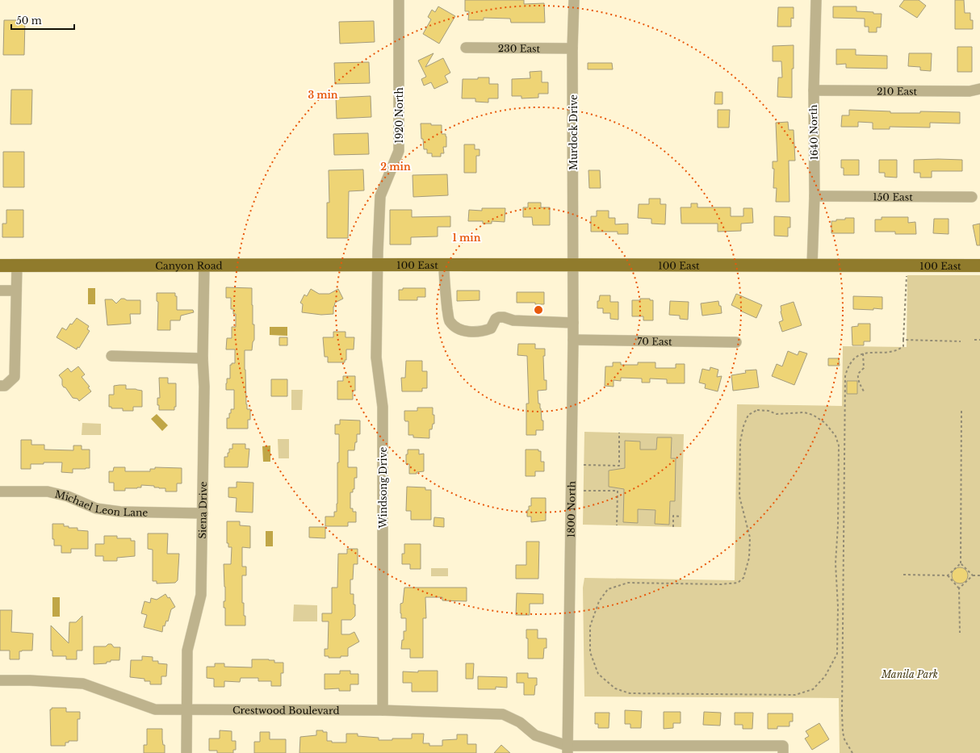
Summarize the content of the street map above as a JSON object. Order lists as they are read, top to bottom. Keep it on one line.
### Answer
{"streets":{"main road":["100 East","Canyon Road"],"street":["230 East","210 East","1920 North","Murdock Drive","1640 North","150 East","70 East","Windsong Drive","Michael Leon Lane","1800 North","Siena Drive","Crestwood Boulevard"]},"crossings":[["230 East","Murdock Drive"],["210 East","1640 North"],["1920 North","100 East"],["1920 North","Canyon Road"],["1920 North","Windsong Drive"],["Murdock Drive","100 East"],["Murdock Drive","1800 North"],["1640 North","150 East"],["1640 North","100 East"],["100 East","Canyon Road"],["100 East","Windsong Drive"],["100 East","1800 North"],["Canyon Road","Windsong Drive"],["Canyon Road","Siena Drive"],["70 East","1800 North"],["Windsong Drive","Crestwood Boulevard"],["Michael Leon Lane","Siena Drive"],["1800 North","Crestwood Boulevard"],["Siena Drive","Crestwood Boulevard"]],"parks":["Manila Park"],"scale_bar":"50 m","rings":["3 min","2 min","1 min"]}
